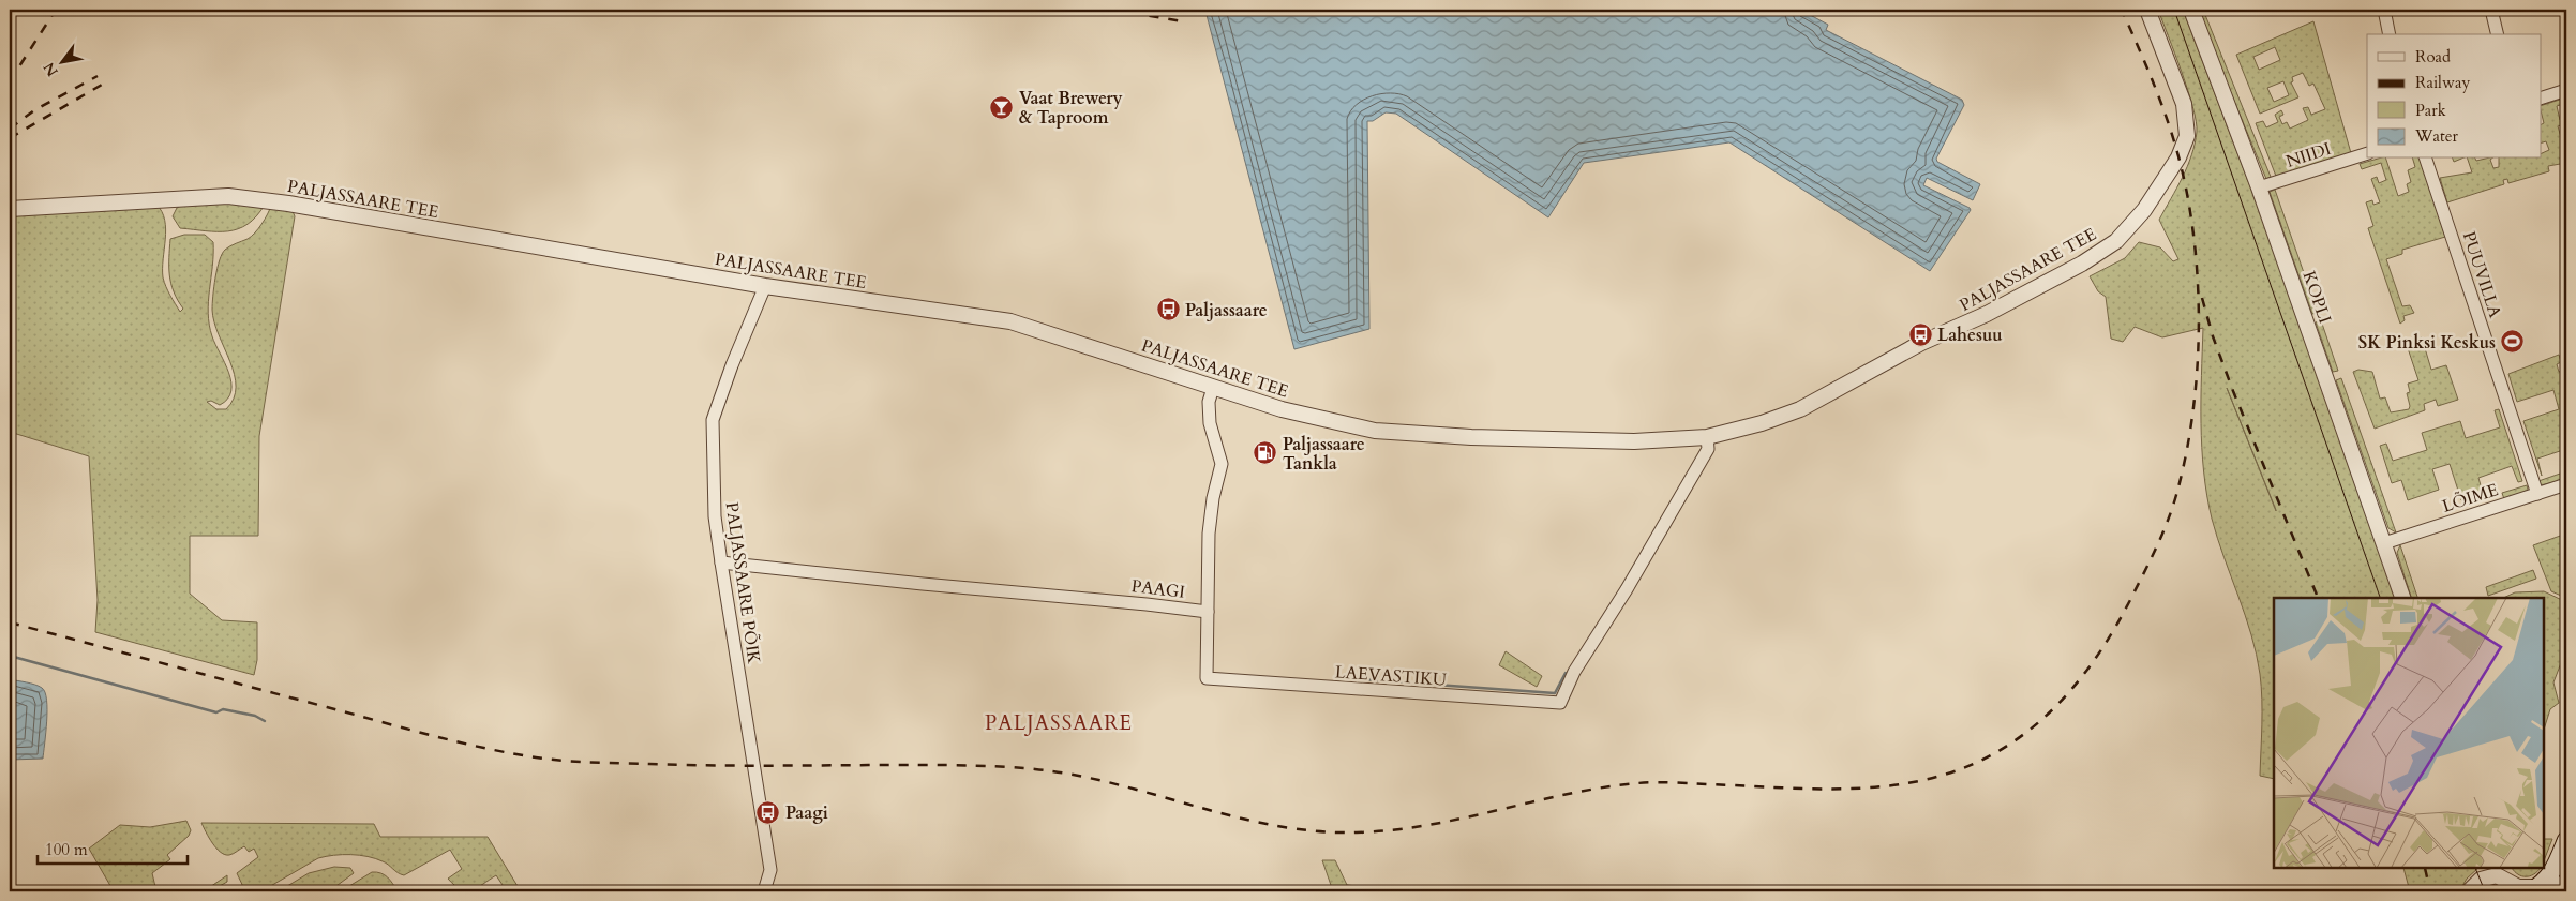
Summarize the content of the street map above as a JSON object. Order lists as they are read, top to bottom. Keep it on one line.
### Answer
{"streets":{"street":["NIIDI","PALJASSAARE TEE","PUUVILLA","KOPLI","LÕIME","PALJASSAARE PÕIK","PAAGI","LAEVASTIKU"]},"crossings":[["NIIDI","KOPLI"],["PALJASSAARE TEE","PALJASSAARE PÕIK"],["PALJASSAARE TEE","LAEVASTIKU"],["PUUVILLA","LÕIME"],["KOPLI","LÕIME"],["PALJASSAARE PÕIK","PAAGI"],["PAAGI","LAEVASTIKU"]],"districts":["PALJASSAARE"],"places":{"bar":["Vaat Brewery & Taproom"],"bus stop":["Paljassaare","Lahesuu","Paagi"],"sports":["SK Pinksi Keskus"],"fuel station":["Paljassaare Tankla"]},"legend":["Road","Railway","Park","Water"],"scale_bar":"100 m","north":"bottom left"}
